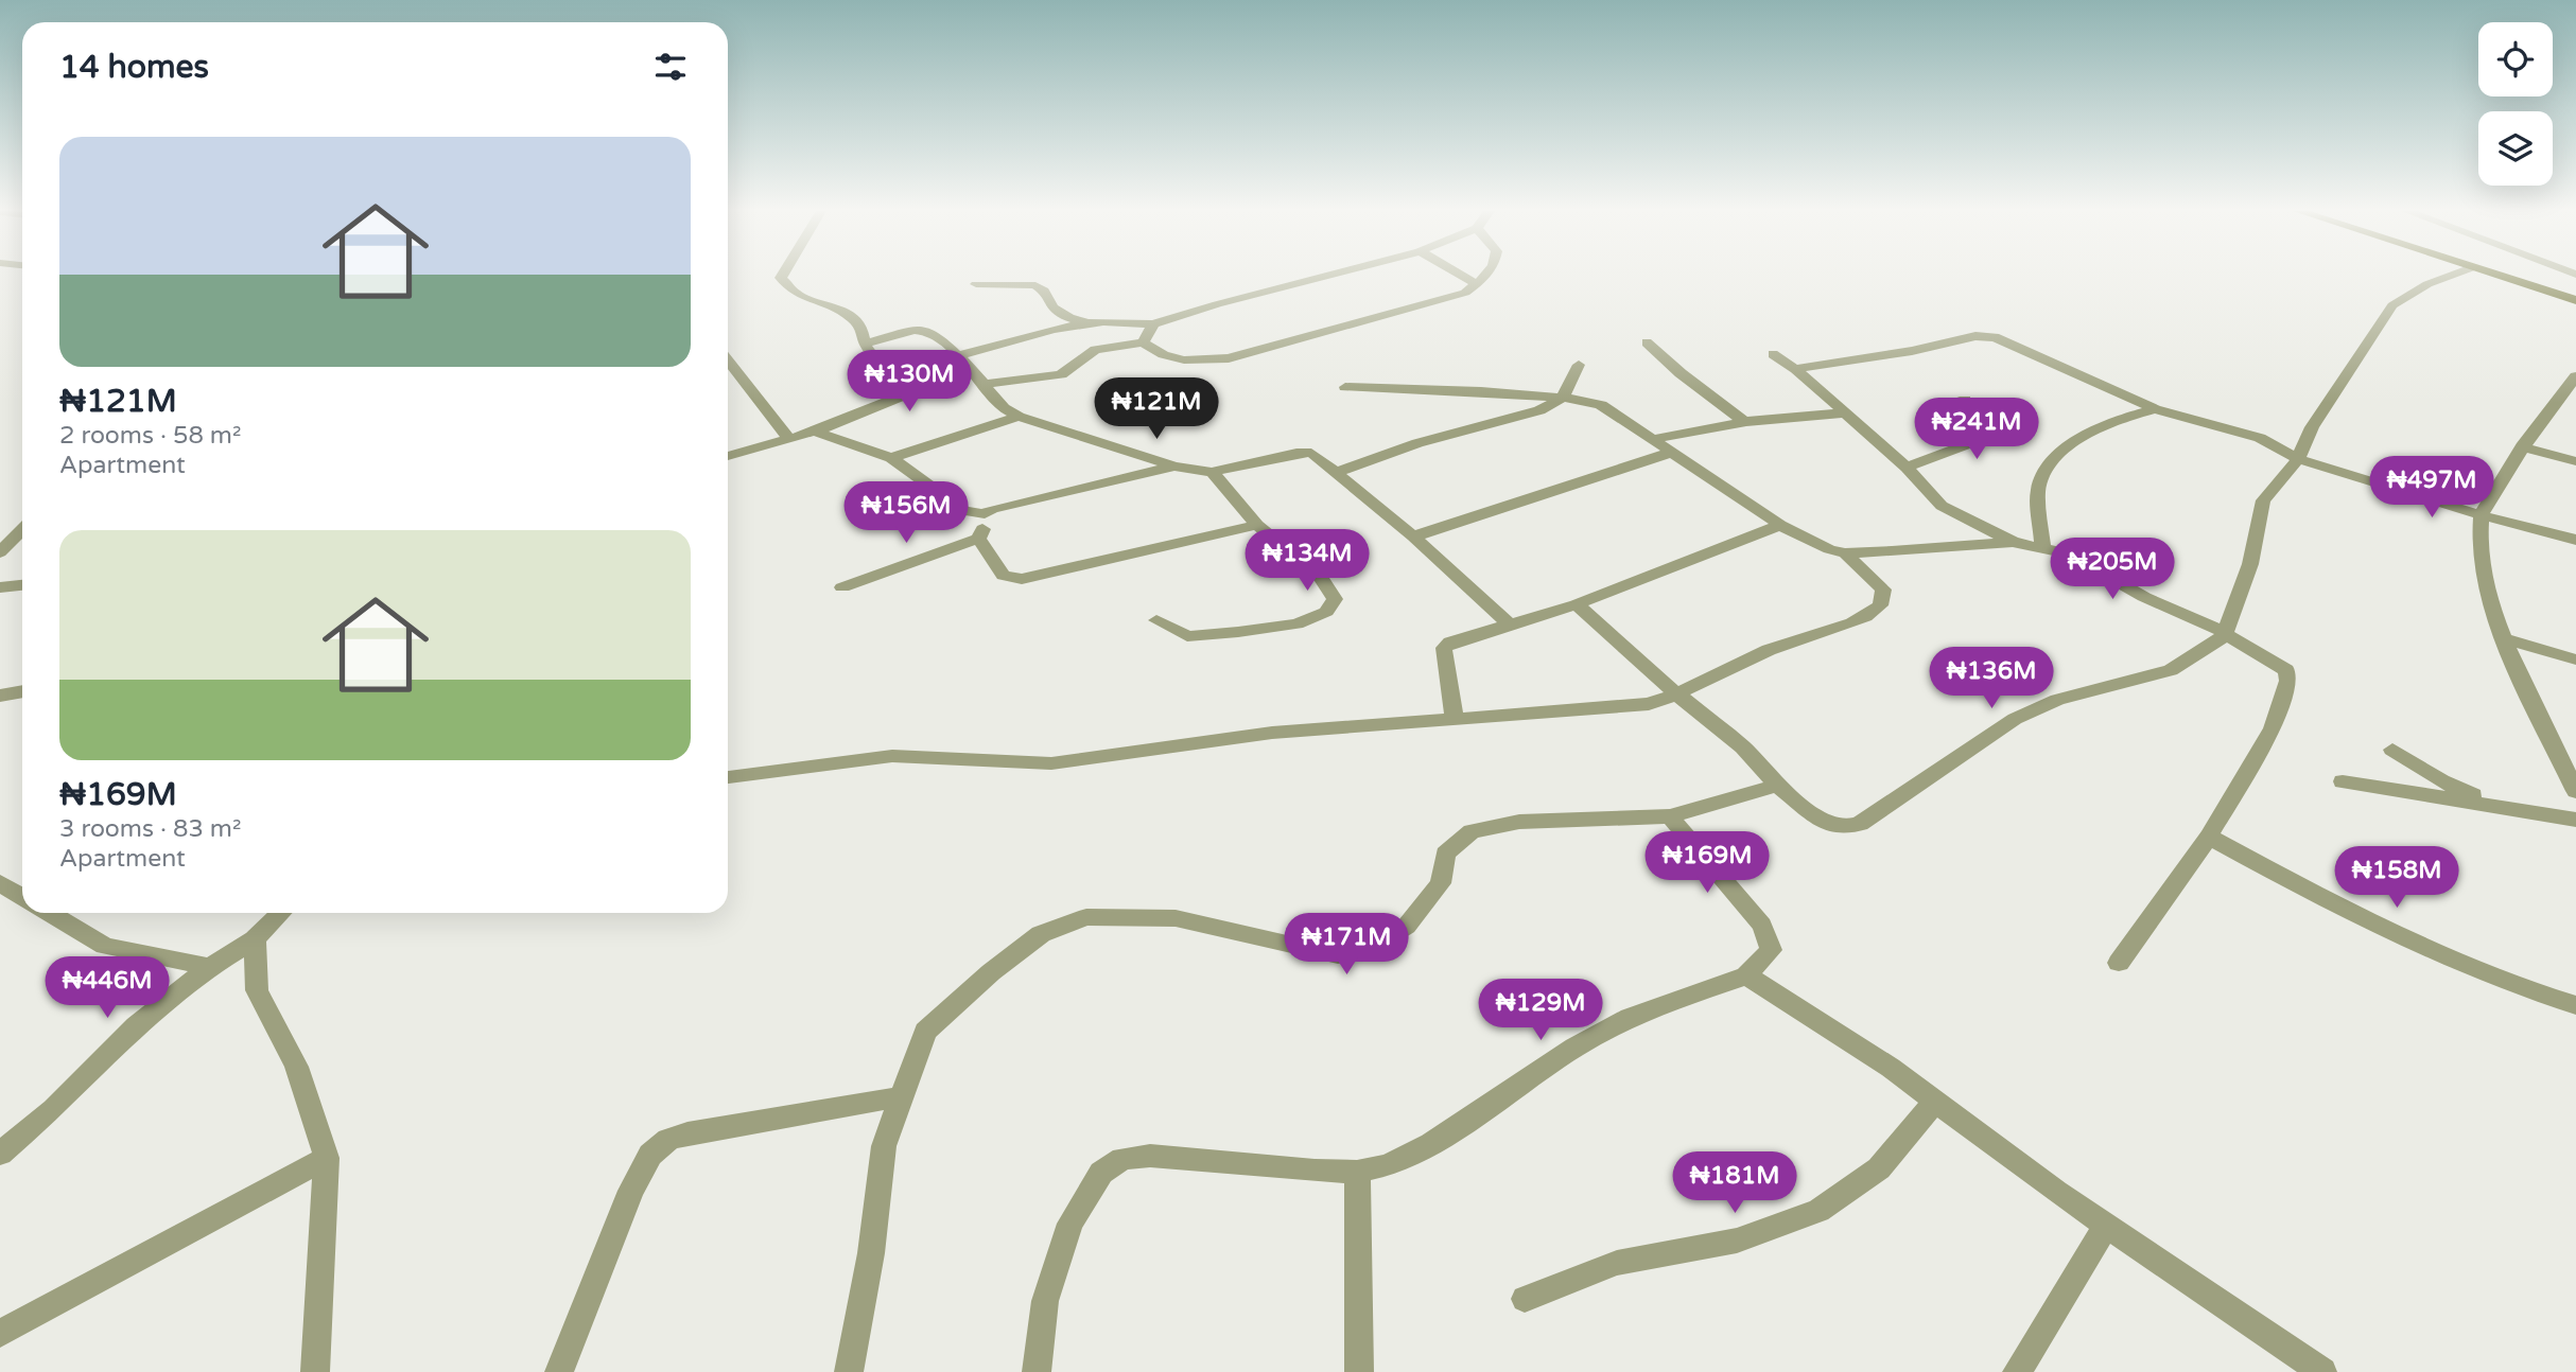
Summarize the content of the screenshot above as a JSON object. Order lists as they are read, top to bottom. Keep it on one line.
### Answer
{"page":{"heading":"14 homes","list":[{"name":"₦121M","note":"2 rooms · 58 m² · Apartment"},{"name":"₦169M","note":"3 rooms · 83 m² · Apartment"}],"price":["₦130M","₦121M","₦241M","₦497M","₦156M","₦134M","₦205M","₦136M","₦169M","₦158M","₦171M","₦446M","₦129M","₦181M"]}}
